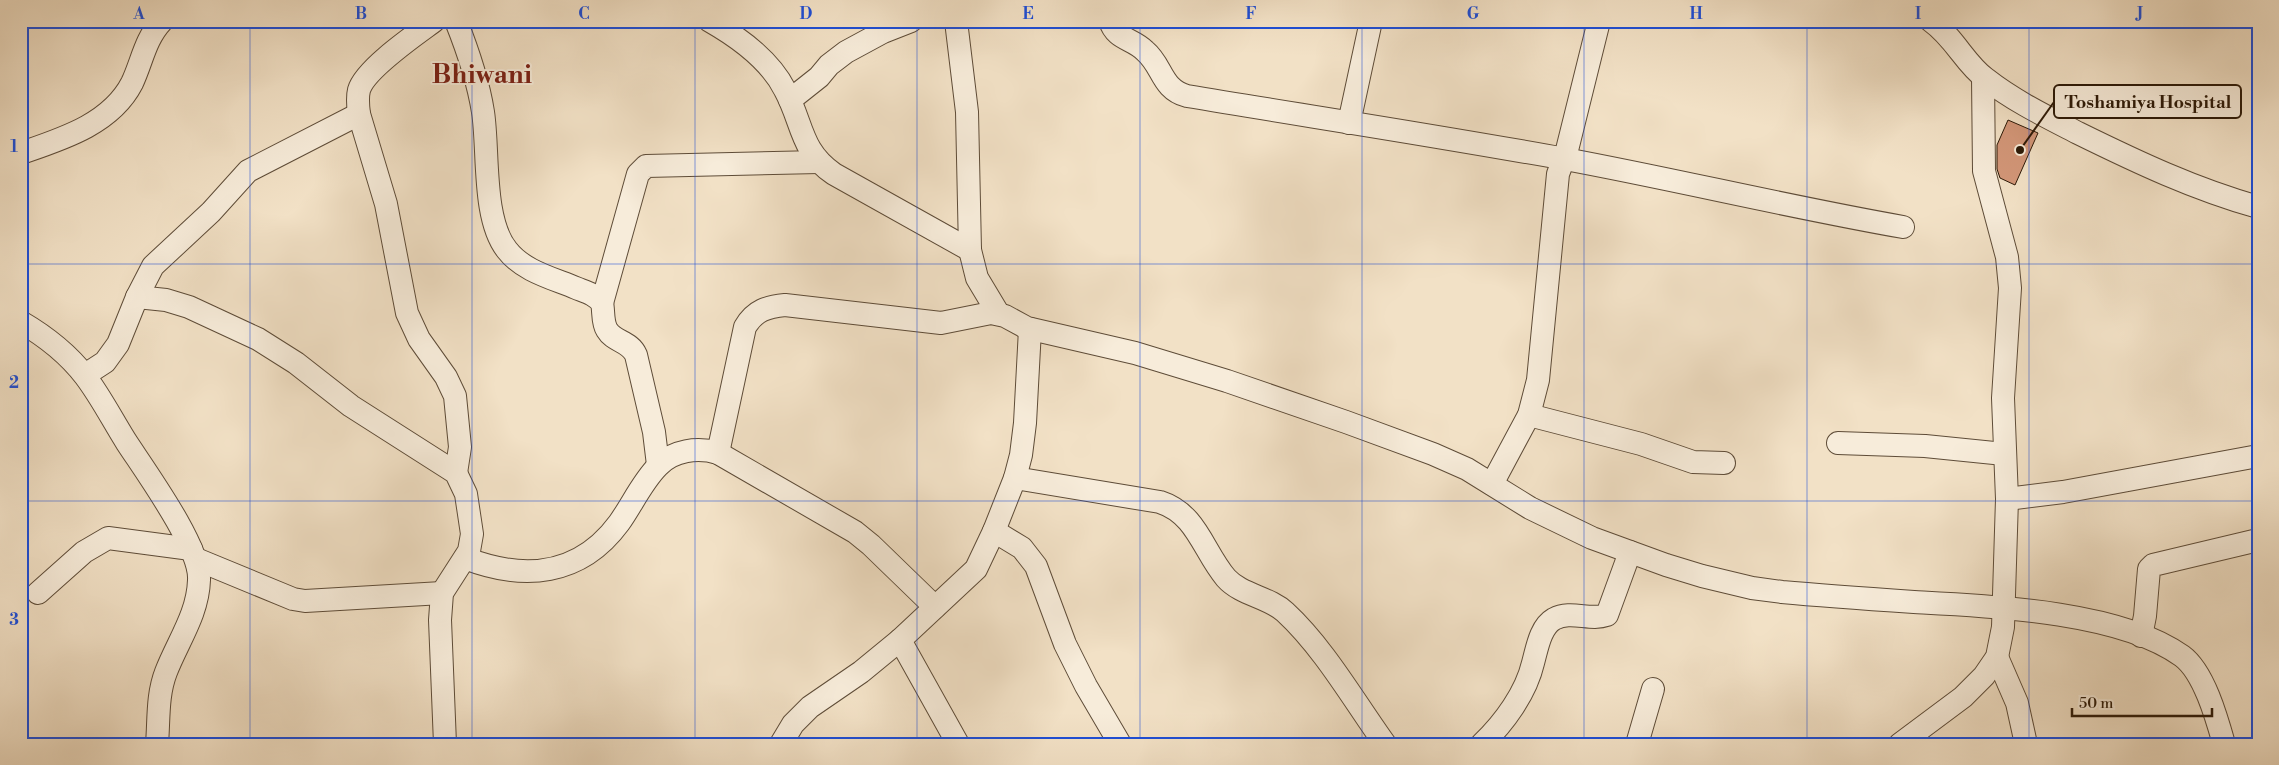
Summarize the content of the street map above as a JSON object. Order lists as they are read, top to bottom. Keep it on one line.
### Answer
{"districts":["Bhiwani"],"places":["Toshamiya Hospital"],"scale_bar":"50 m","grid":{"columns":["A","B","C","D","E","F","G","H","I","J"],"rows":["1","2","3"]}}
